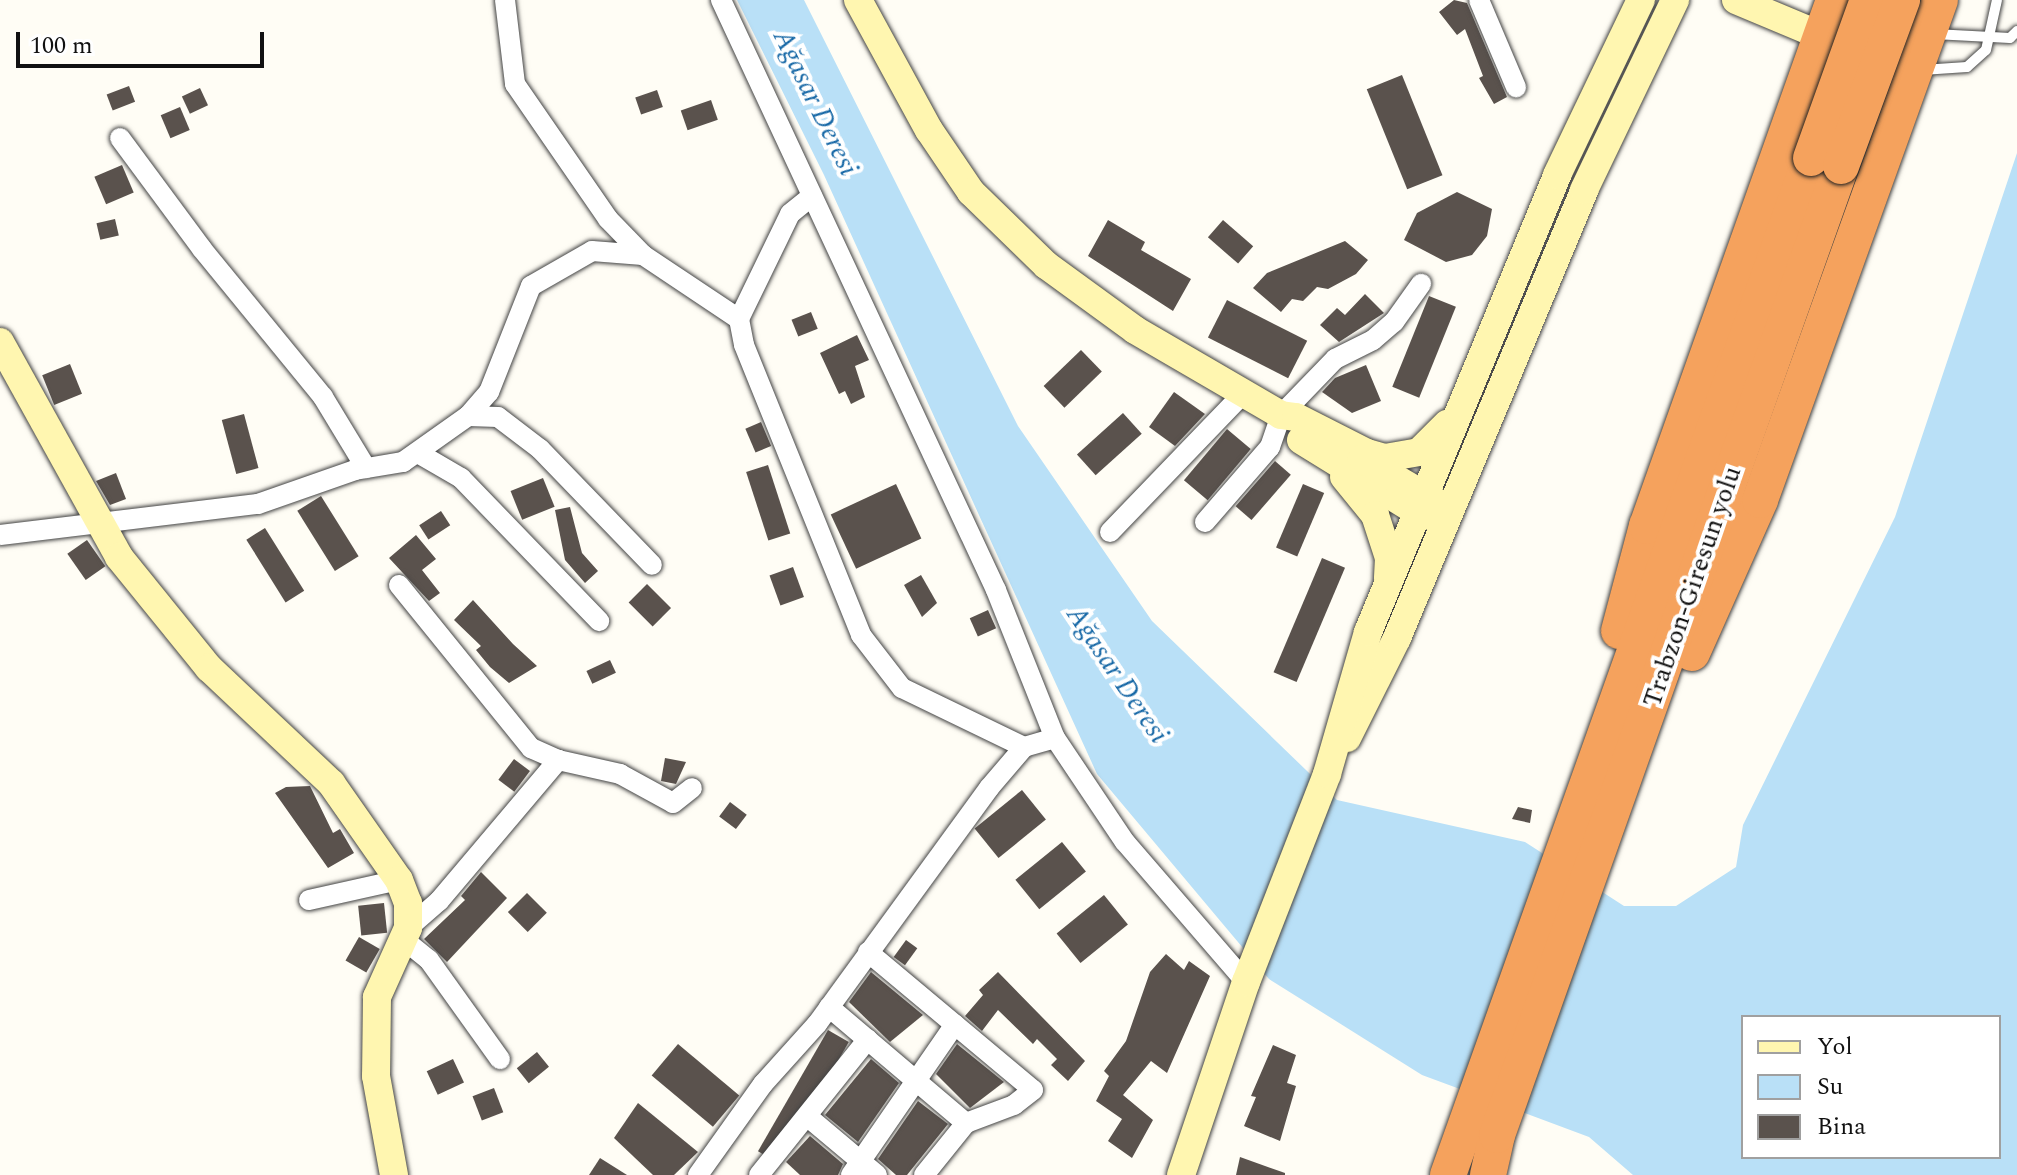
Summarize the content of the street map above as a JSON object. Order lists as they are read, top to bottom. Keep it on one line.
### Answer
{"water":["Ağasar Deresi"],"legend":["Yol","Su","Bina"],"scale_bar":"100 m"}
